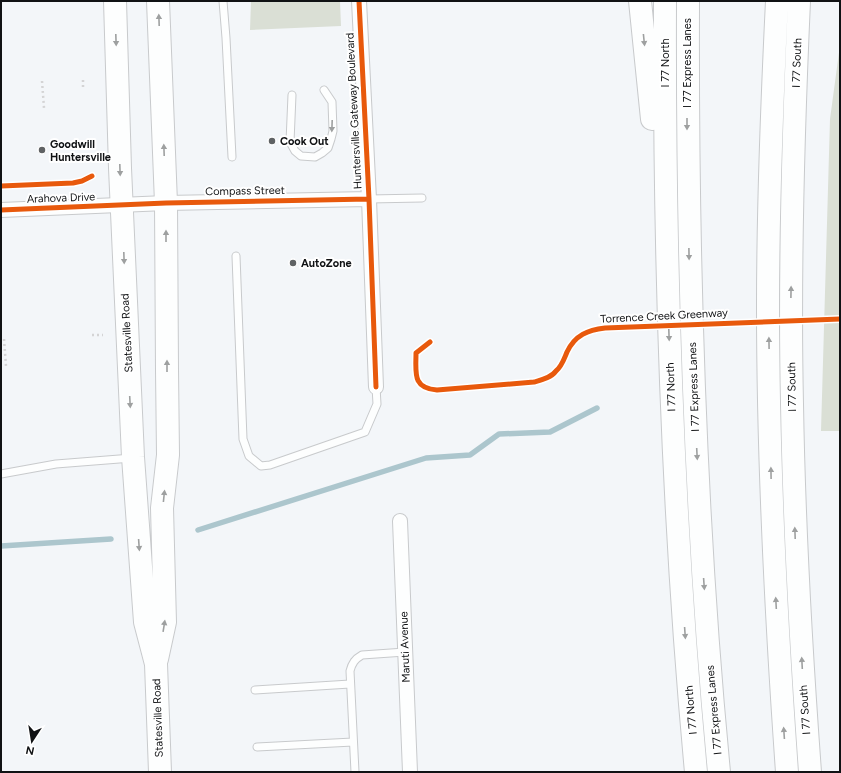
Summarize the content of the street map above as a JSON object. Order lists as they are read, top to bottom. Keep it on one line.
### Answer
{"streets":{"main road":["I 77 North","I 77 Express Lanes","I 77 South","Statesville Road"],"street":["Huntersville Gateway Boulevard","Compass Street","Arahova Drive","Maruti Avenue"],"cycle path":["Torrence Creek Greenway"]},"crossings":[["Huntersville Gateway Boulevard","Compass Street"],["Compass Street","Arahova Drive"],["Compass Street","Statesville Road"],["Arahova Drive","Statesville Road"]],"places":["Cook Out","Goodwill Huntersville","AutoZone"],"north":"bottom"}
